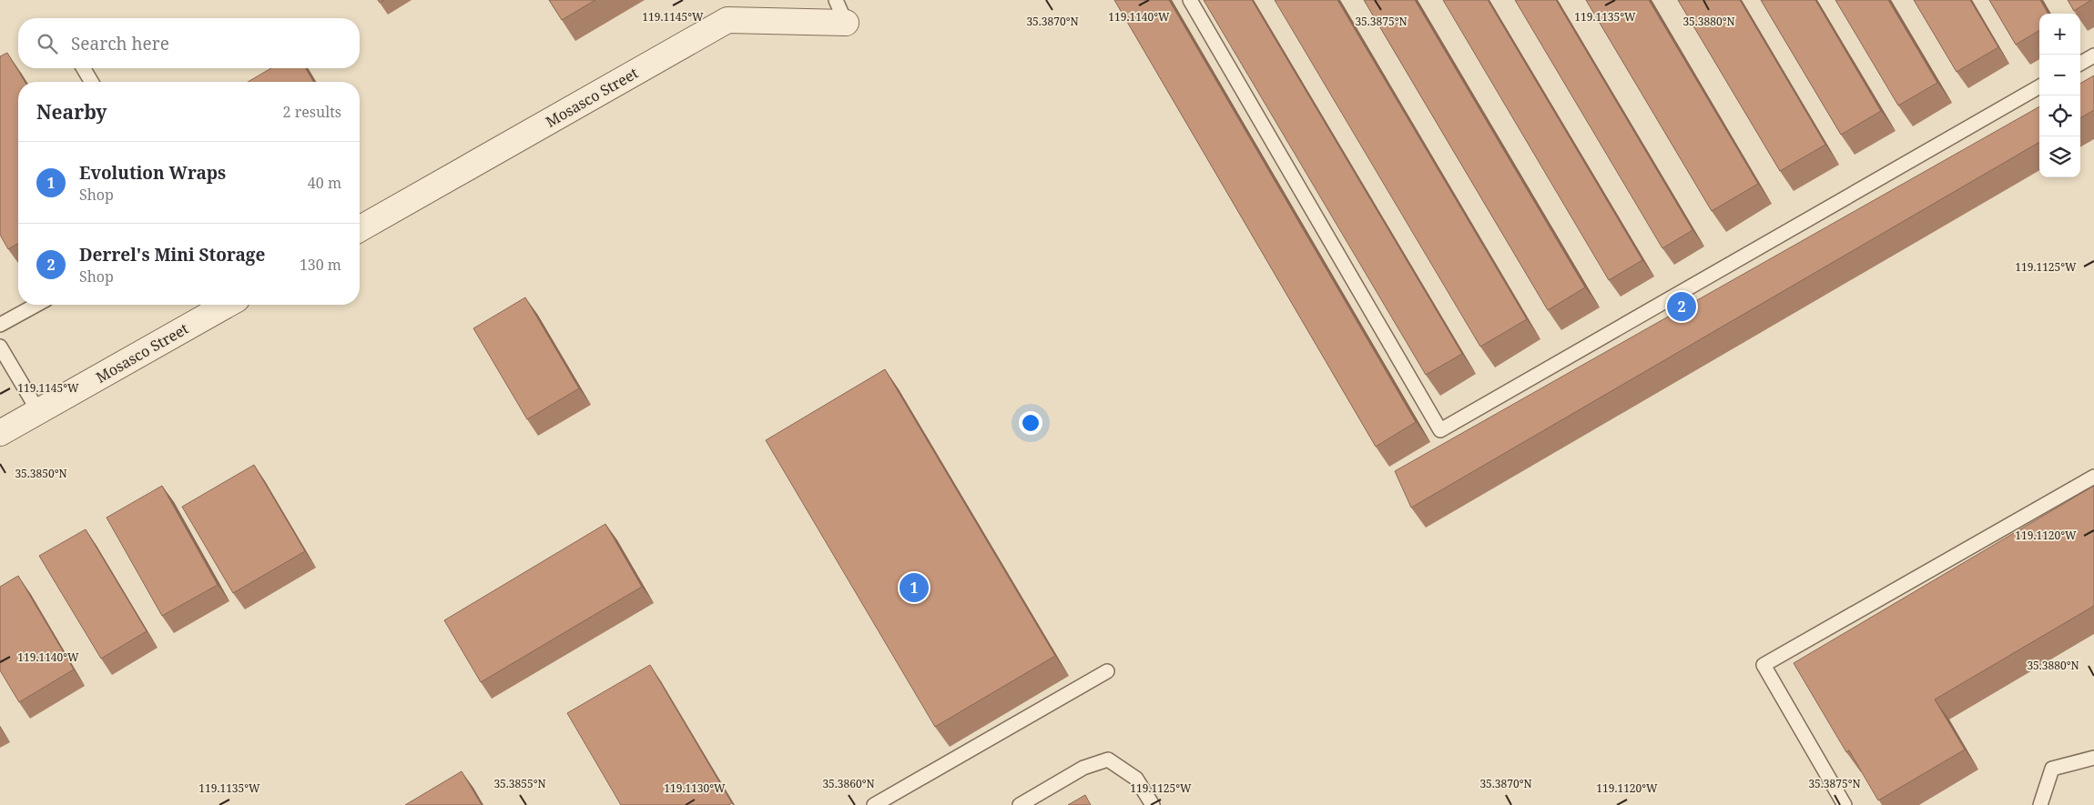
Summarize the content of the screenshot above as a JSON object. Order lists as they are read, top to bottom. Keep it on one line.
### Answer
{"streets":{"street":["Mosasco Street"]},"page":{"map_buttons":["+","−"],"search":"Search here","heading":["Nearby","2 results"],"list":[{"mark":"1","name":"Evolution Wraps","note":"Shop","value":"40 m"},{"mark":"2","name":"Derrel's Mini Storage","note":"Shop","value":"130 m"}],"pins":["2","1"]},"coordinates":["119.1145°W","119.1140°W","119.1135°W","35.3875°N","35.3880°N","35.3870°N","119.1125°W","35.3850°N","119.1120°W","35.3855°N","35.3860°N","119.1130°W"]}
